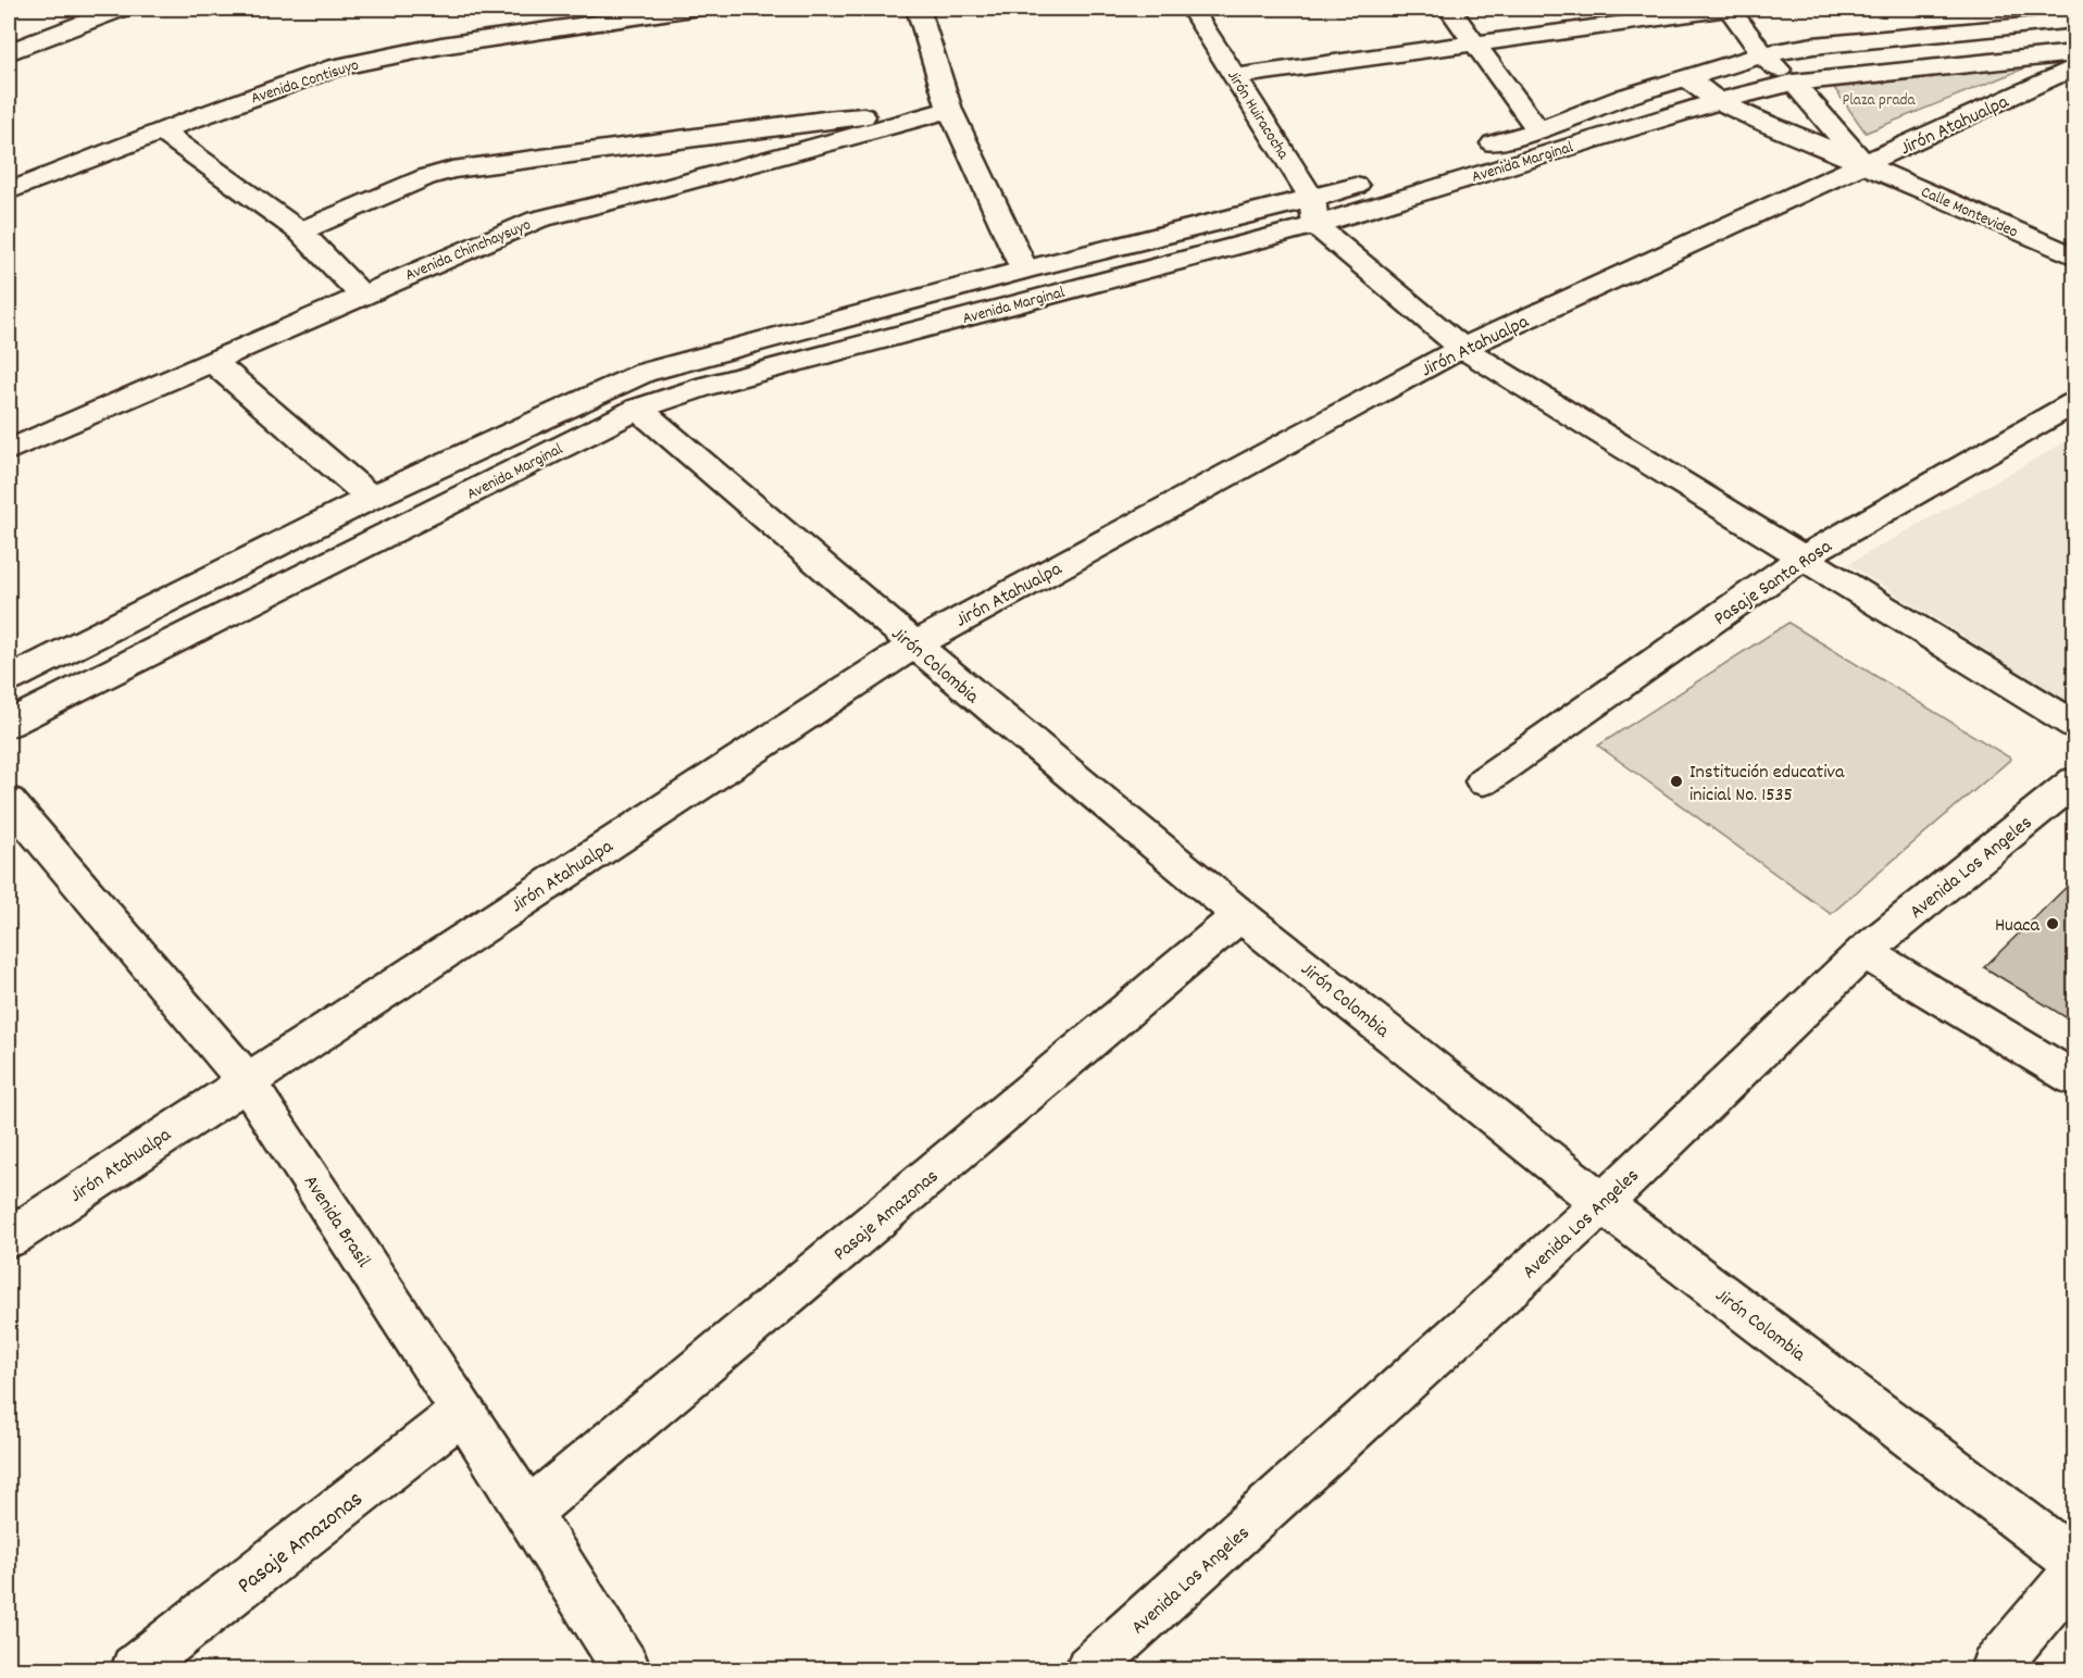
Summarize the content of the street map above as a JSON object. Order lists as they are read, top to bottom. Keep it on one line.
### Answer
{"streets":{"street":["Avenida Contisuyo","Jirón Huiracocha","Jirón Atahualpa","Avenida Marginal","Calle Montevideo","Avenida Chinchaysuyo","Pasaje Santa Rosa","Jirón Colombia","Avenida Los Angeles","Pasaje Amazonas","Avenida Brasil"]},"crossings":[["Jirón Huiracocha","Jirón Atahualpa"],["Jirón Huiracocha","Avenida Marginal"],["Jirón Huiracocha","Pasaje Santa Rosa"],["Jirón Atahualpa","Calle Montevideo"],["Jirón Atahualpa","Jirón Colombia"],["Jirón Atahualpa","Avenida Brasil"],["Avenida Marginal","Calle Montevideo"],["Avenida Marginal","Jirón Colombia"],["Jirón Colombia","Avenida Los Angeles"],["Jirón Colombia","Pasaje Amazonas"],["Pasaje Amazonas","Avenida Brasil"]],"parks":["Plaza prada"],"places":["Institución educativa inicial No. 1535","Huaca"]}
